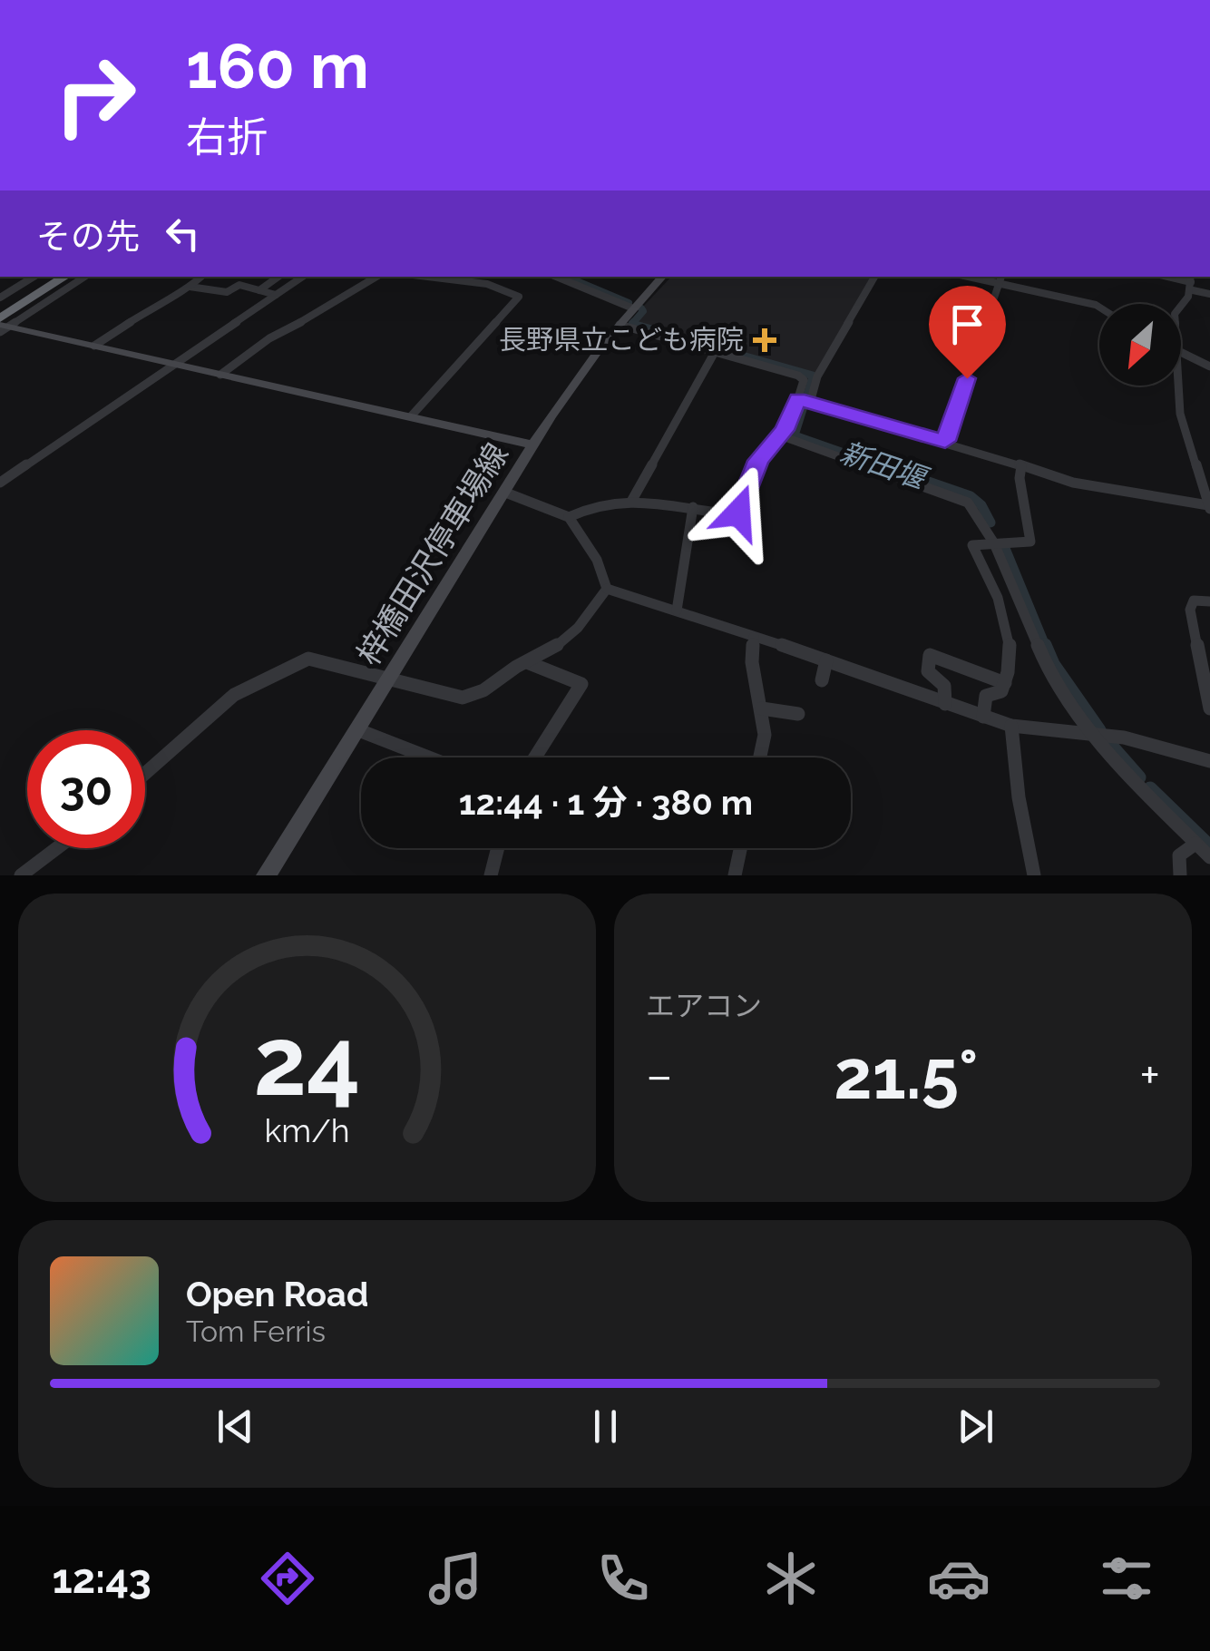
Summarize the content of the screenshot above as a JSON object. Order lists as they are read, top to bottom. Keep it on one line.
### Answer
{"streets":{"main road":["梓橋田沢停車場線"]},"water":["新田堰"],"places":{"health":["長野県立こども病院"]},"north":"bottom left","page":{"turn":["160 m","右折"],"then":"その先","limit":"30","trip":"12:44 · 1 分 · 380 m","tile":"エアコン","heat":["−","21.5°","+"],"song":["Open Road","Tom Ferris"],"tabs":"12:43","gauge":["24","km/h"]}}
